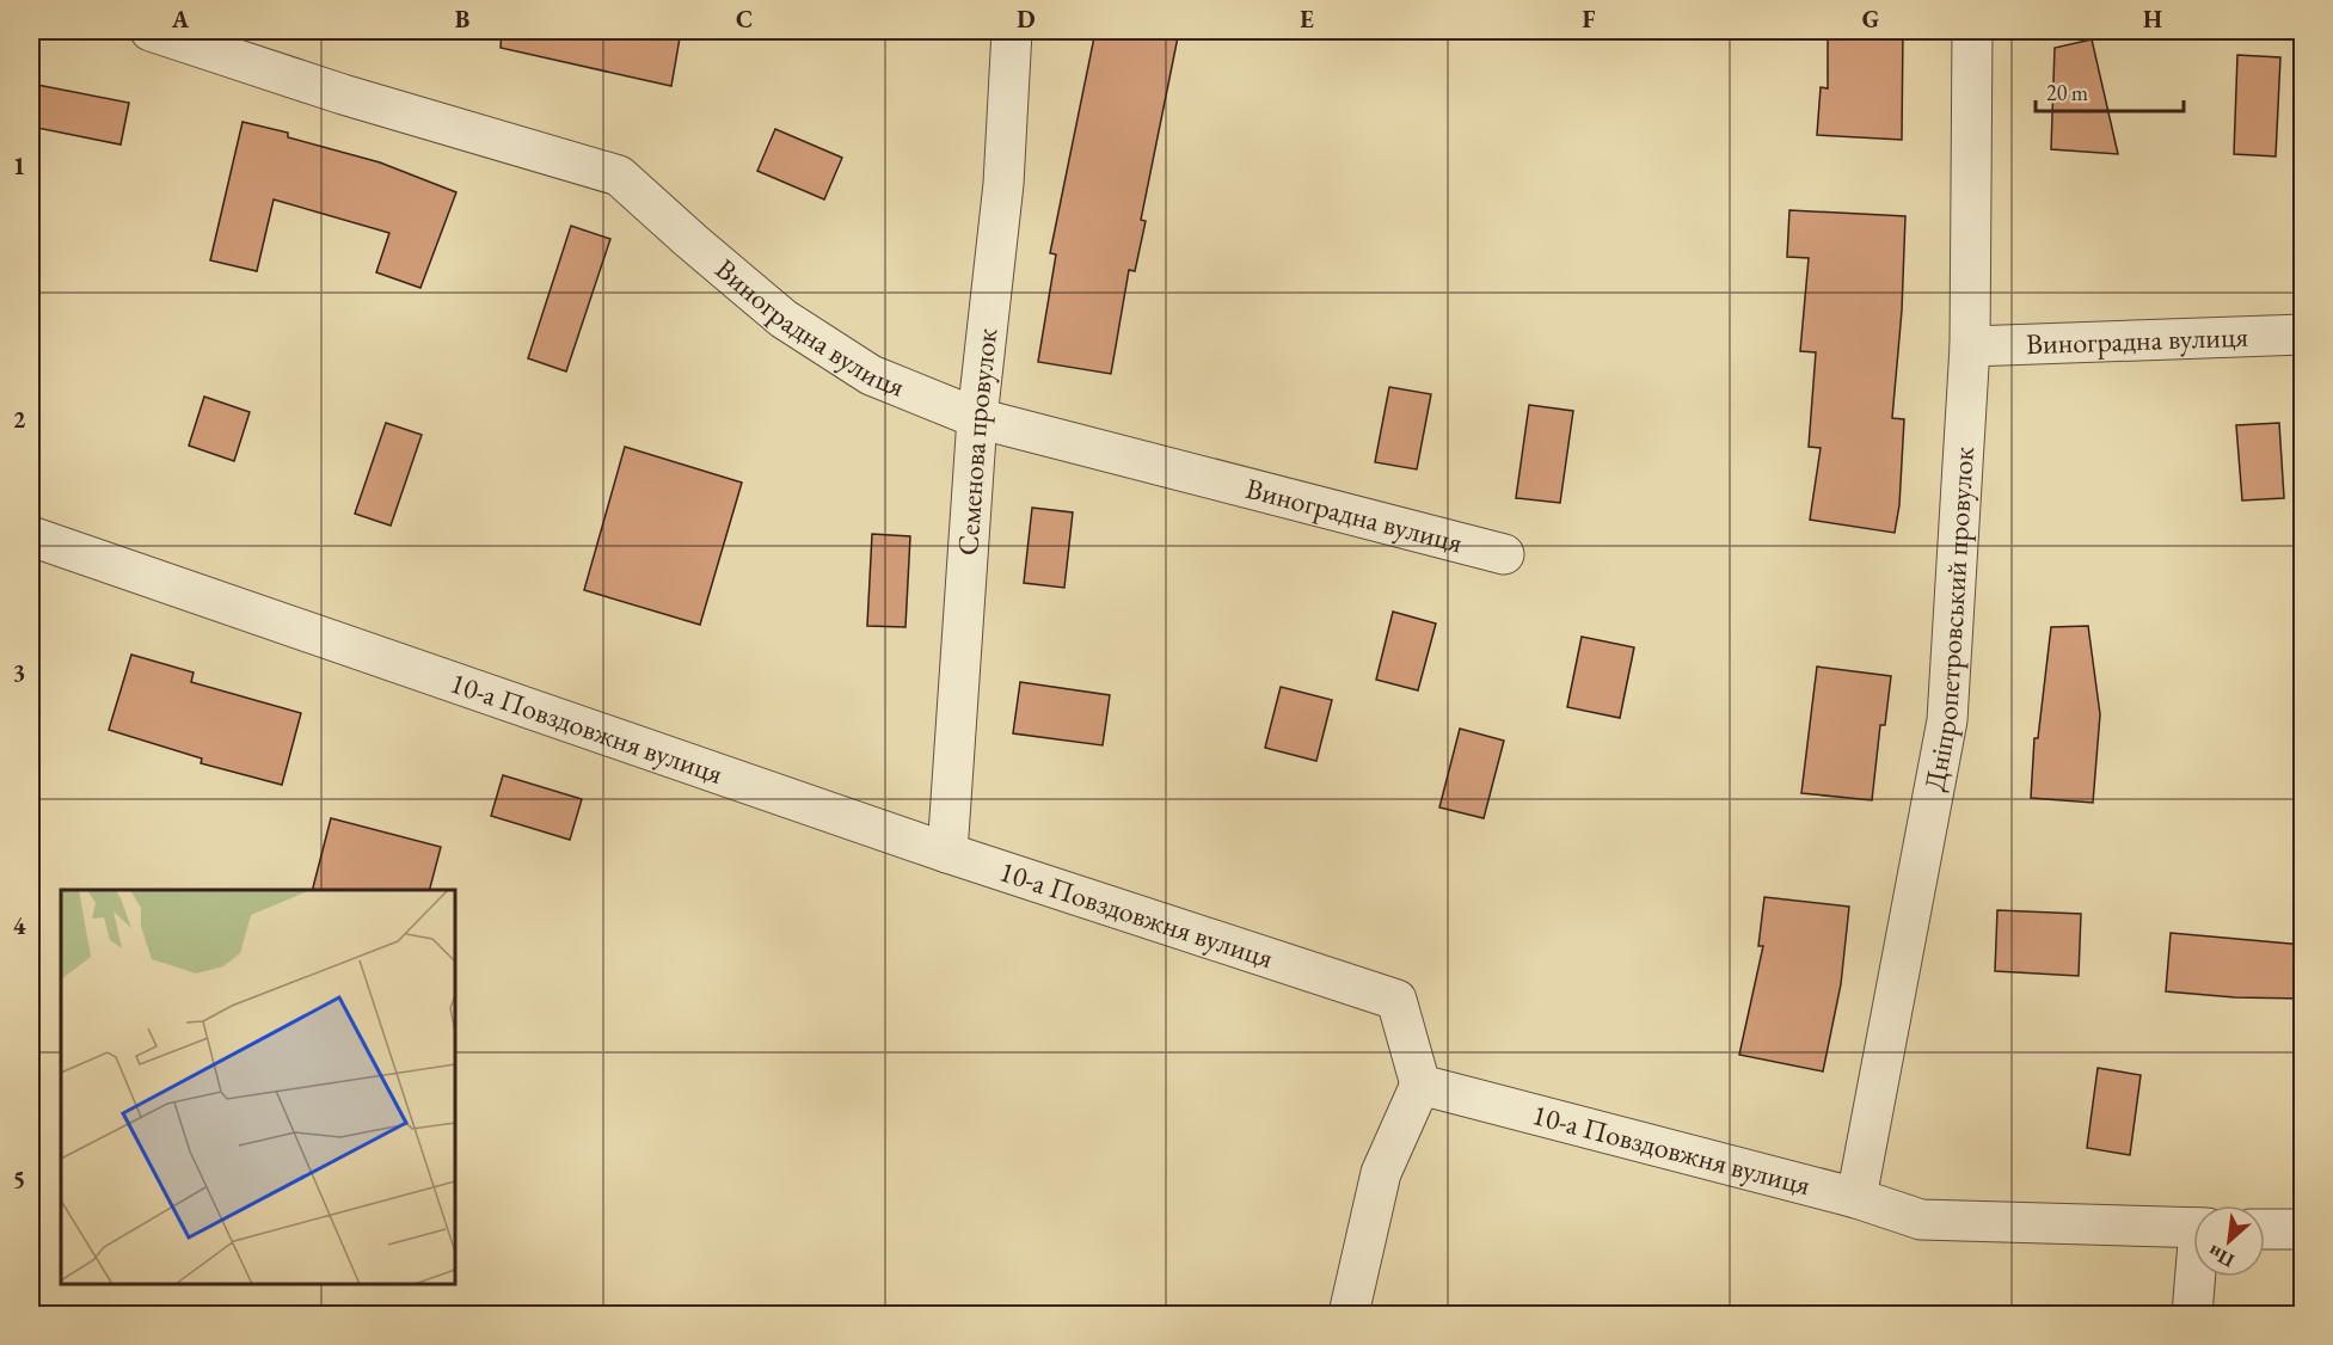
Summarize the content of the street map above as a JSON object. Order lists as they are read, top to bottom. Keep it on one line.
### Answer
{"streets":{"street":["Виноградна вулиця","Семенова провулок","Дніпропетровський провулок","10-а Повздовжня вулиця"]},"crossings":[["Виноградна вулиця","Семенова провулок"],["Виноградна вулиця","Дніпропетровський провулок"],["Семенова провулок","10-а Повздовжня вулиця"],["Дніпропетровський провулок","10-а Повздовжня вулиця"]],"scale_bar":"20 m","north":"bottom left","grid":{"columns":["A","B","C","D","E","F","G","H"],"rows":["1","2","3","4","5"]}}
